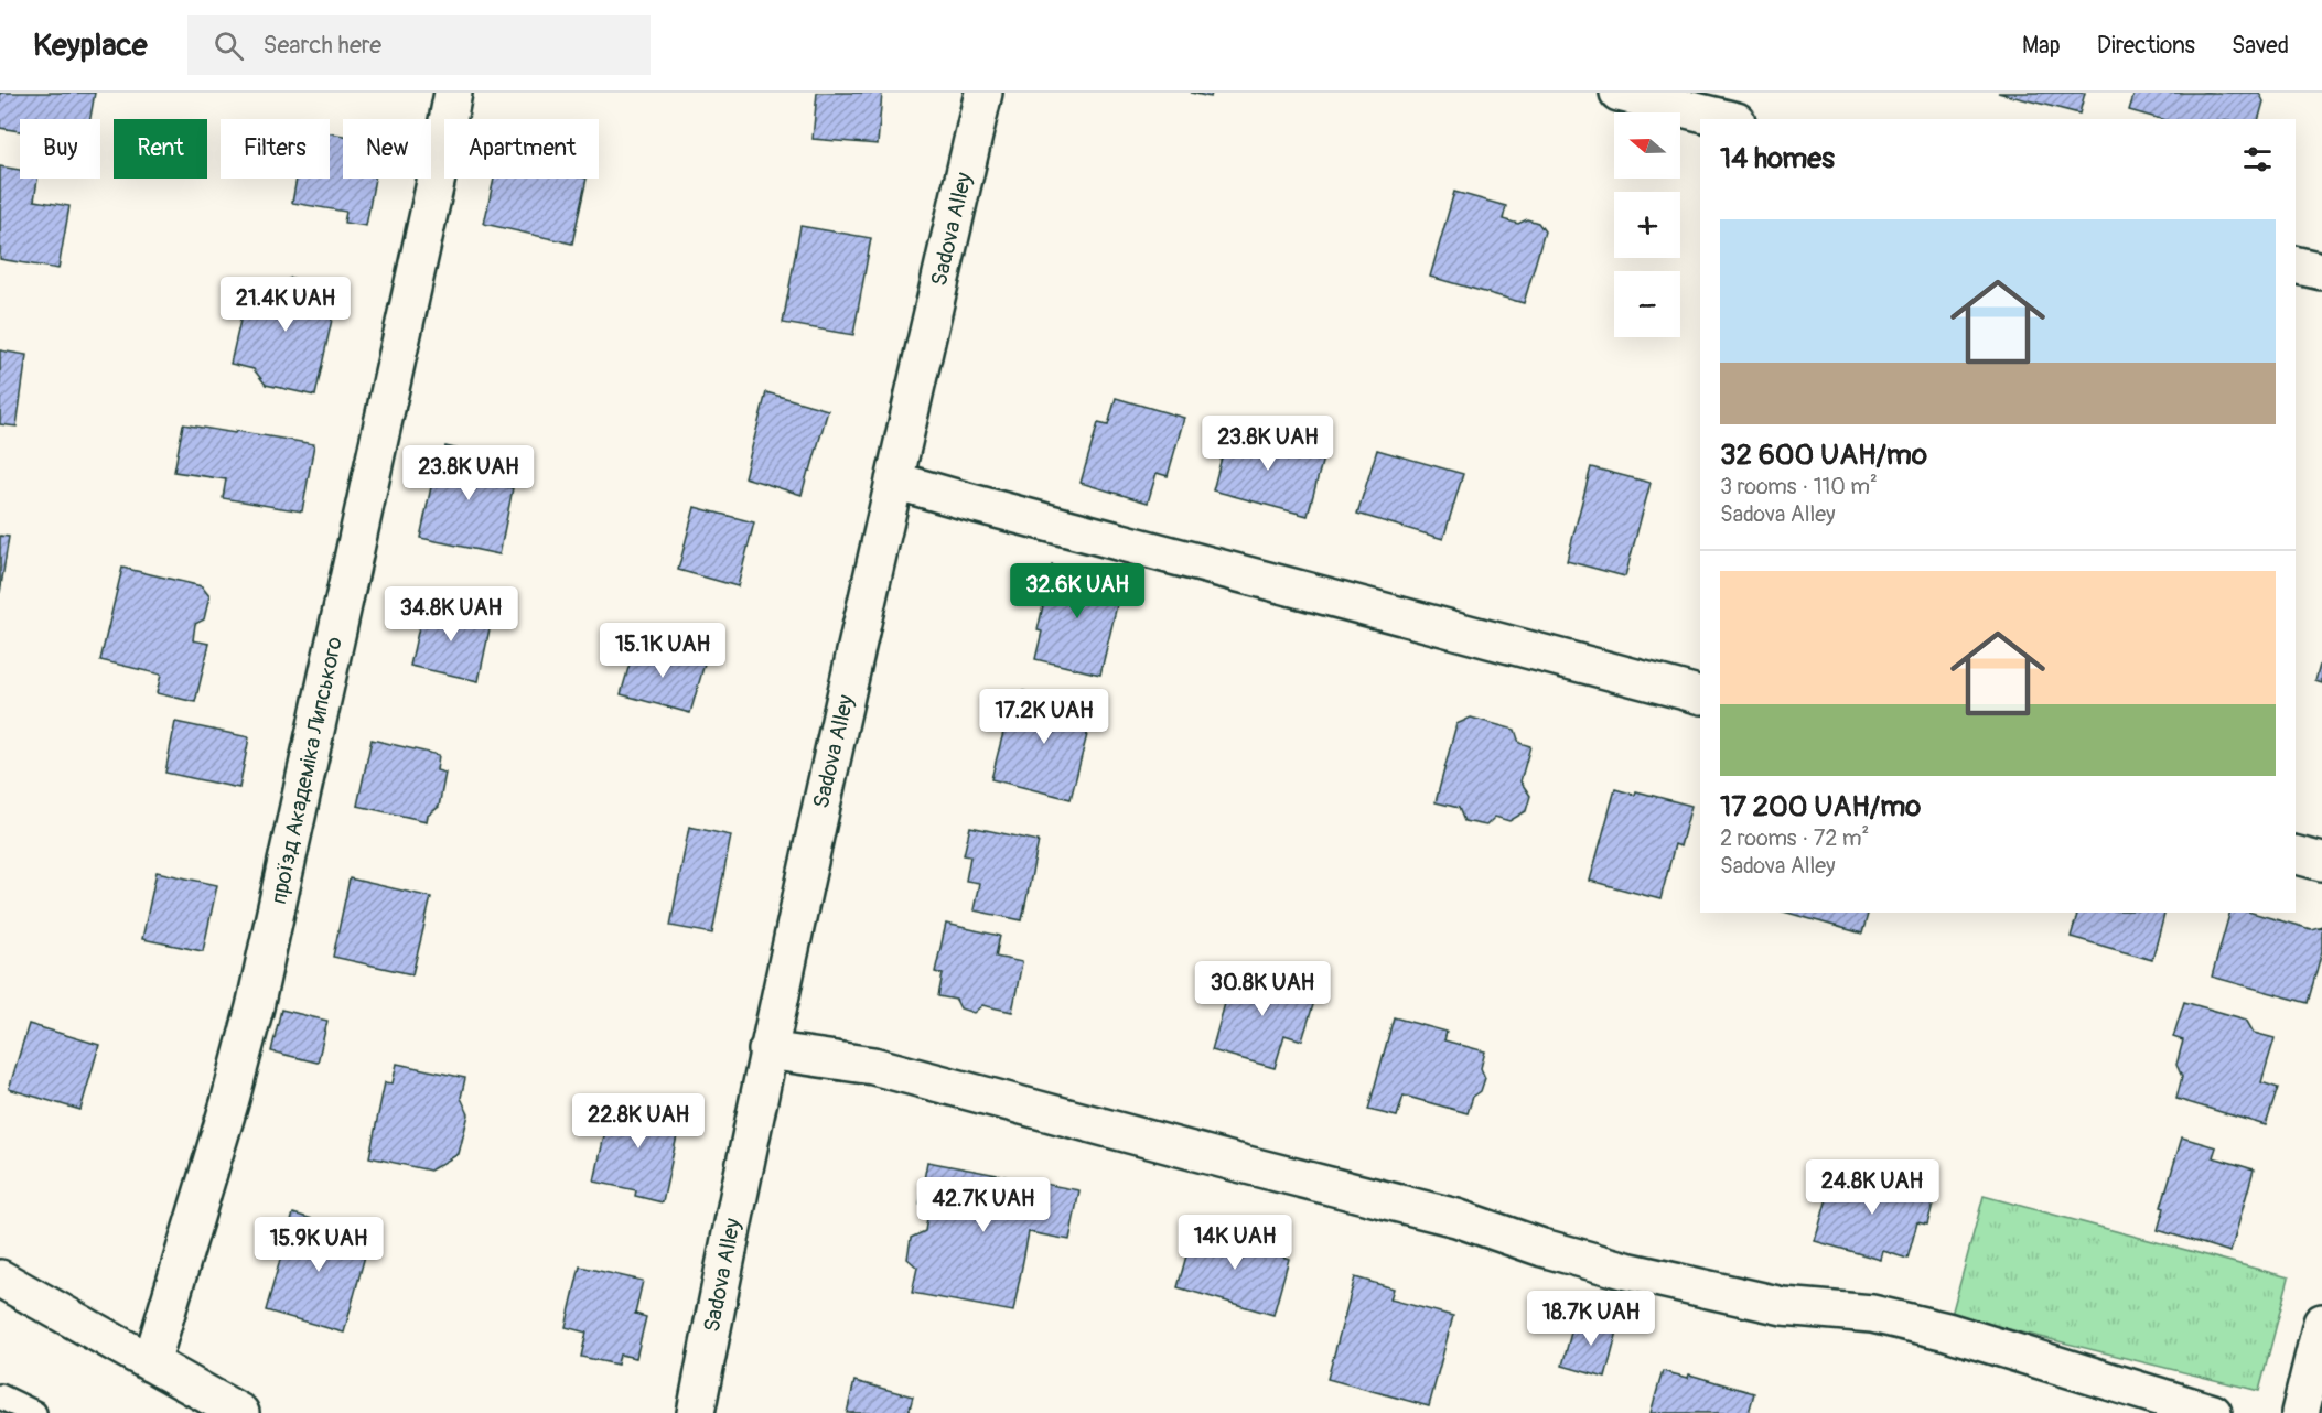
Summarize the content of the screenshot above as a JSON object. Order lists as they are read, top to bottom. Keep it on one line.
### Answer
{"streets":{"street":["Sadova Alley","проїзд Академіка Липського"]},"north":"left","page":{"header":"Keyplace","search":"Search here","nav":["Map","Directions","Saved"],"map_buttons":["+","−"],"chip":["Buy","Rent","Filters","New","Apartment"],"heading":"14 homes","list":[{"name":"32 600 UAH/mo","note":"3 rooms · 110 m² · Sadova Alley"},{"name":"17 200 UAH/mo","note":"2 rooms · 72 m² · Sadova Alley"}],"price":["21.4K UAH","23.8K UAH","23.8K UAH","32.6K UAH","34.8K UAH","15.1K UAH","17.2K UAH","30.8K UAH","22.8K UAH","24.8K UAH","42.7K UAH","14K UAH","15.9K UAH","18.7K UAH"]}}
